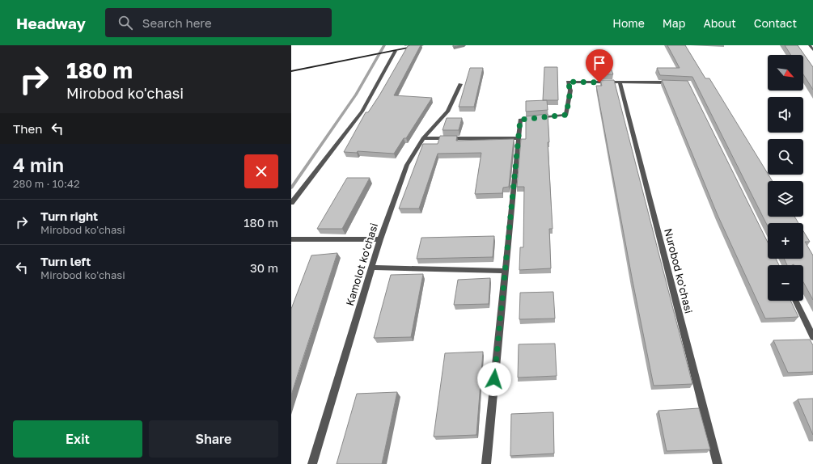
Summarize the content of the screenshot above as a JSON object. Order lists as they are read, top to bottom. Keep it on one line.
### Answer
{"streets":{"street":["Kamolot ko'chasi","Nurobod ko'chasi"]},"north":"bottom right","page":{"header":"Headway","search":"Search here","nav":["Home","Map","About","Contact"],"turn":["180 m","Mirobod ko'chasi"],"map_buttons":["+","−"],"then":"Then","heading":["4 min","280 m · 10:42"],"list":[{"name":"Turn right","note":"Mirobod ko'chasi","value":"180 m"},{"name":"Turn left","note":"Mirobod ko'chasi","value":"30 m"}],"buttons":["Exit","Share"]}}
